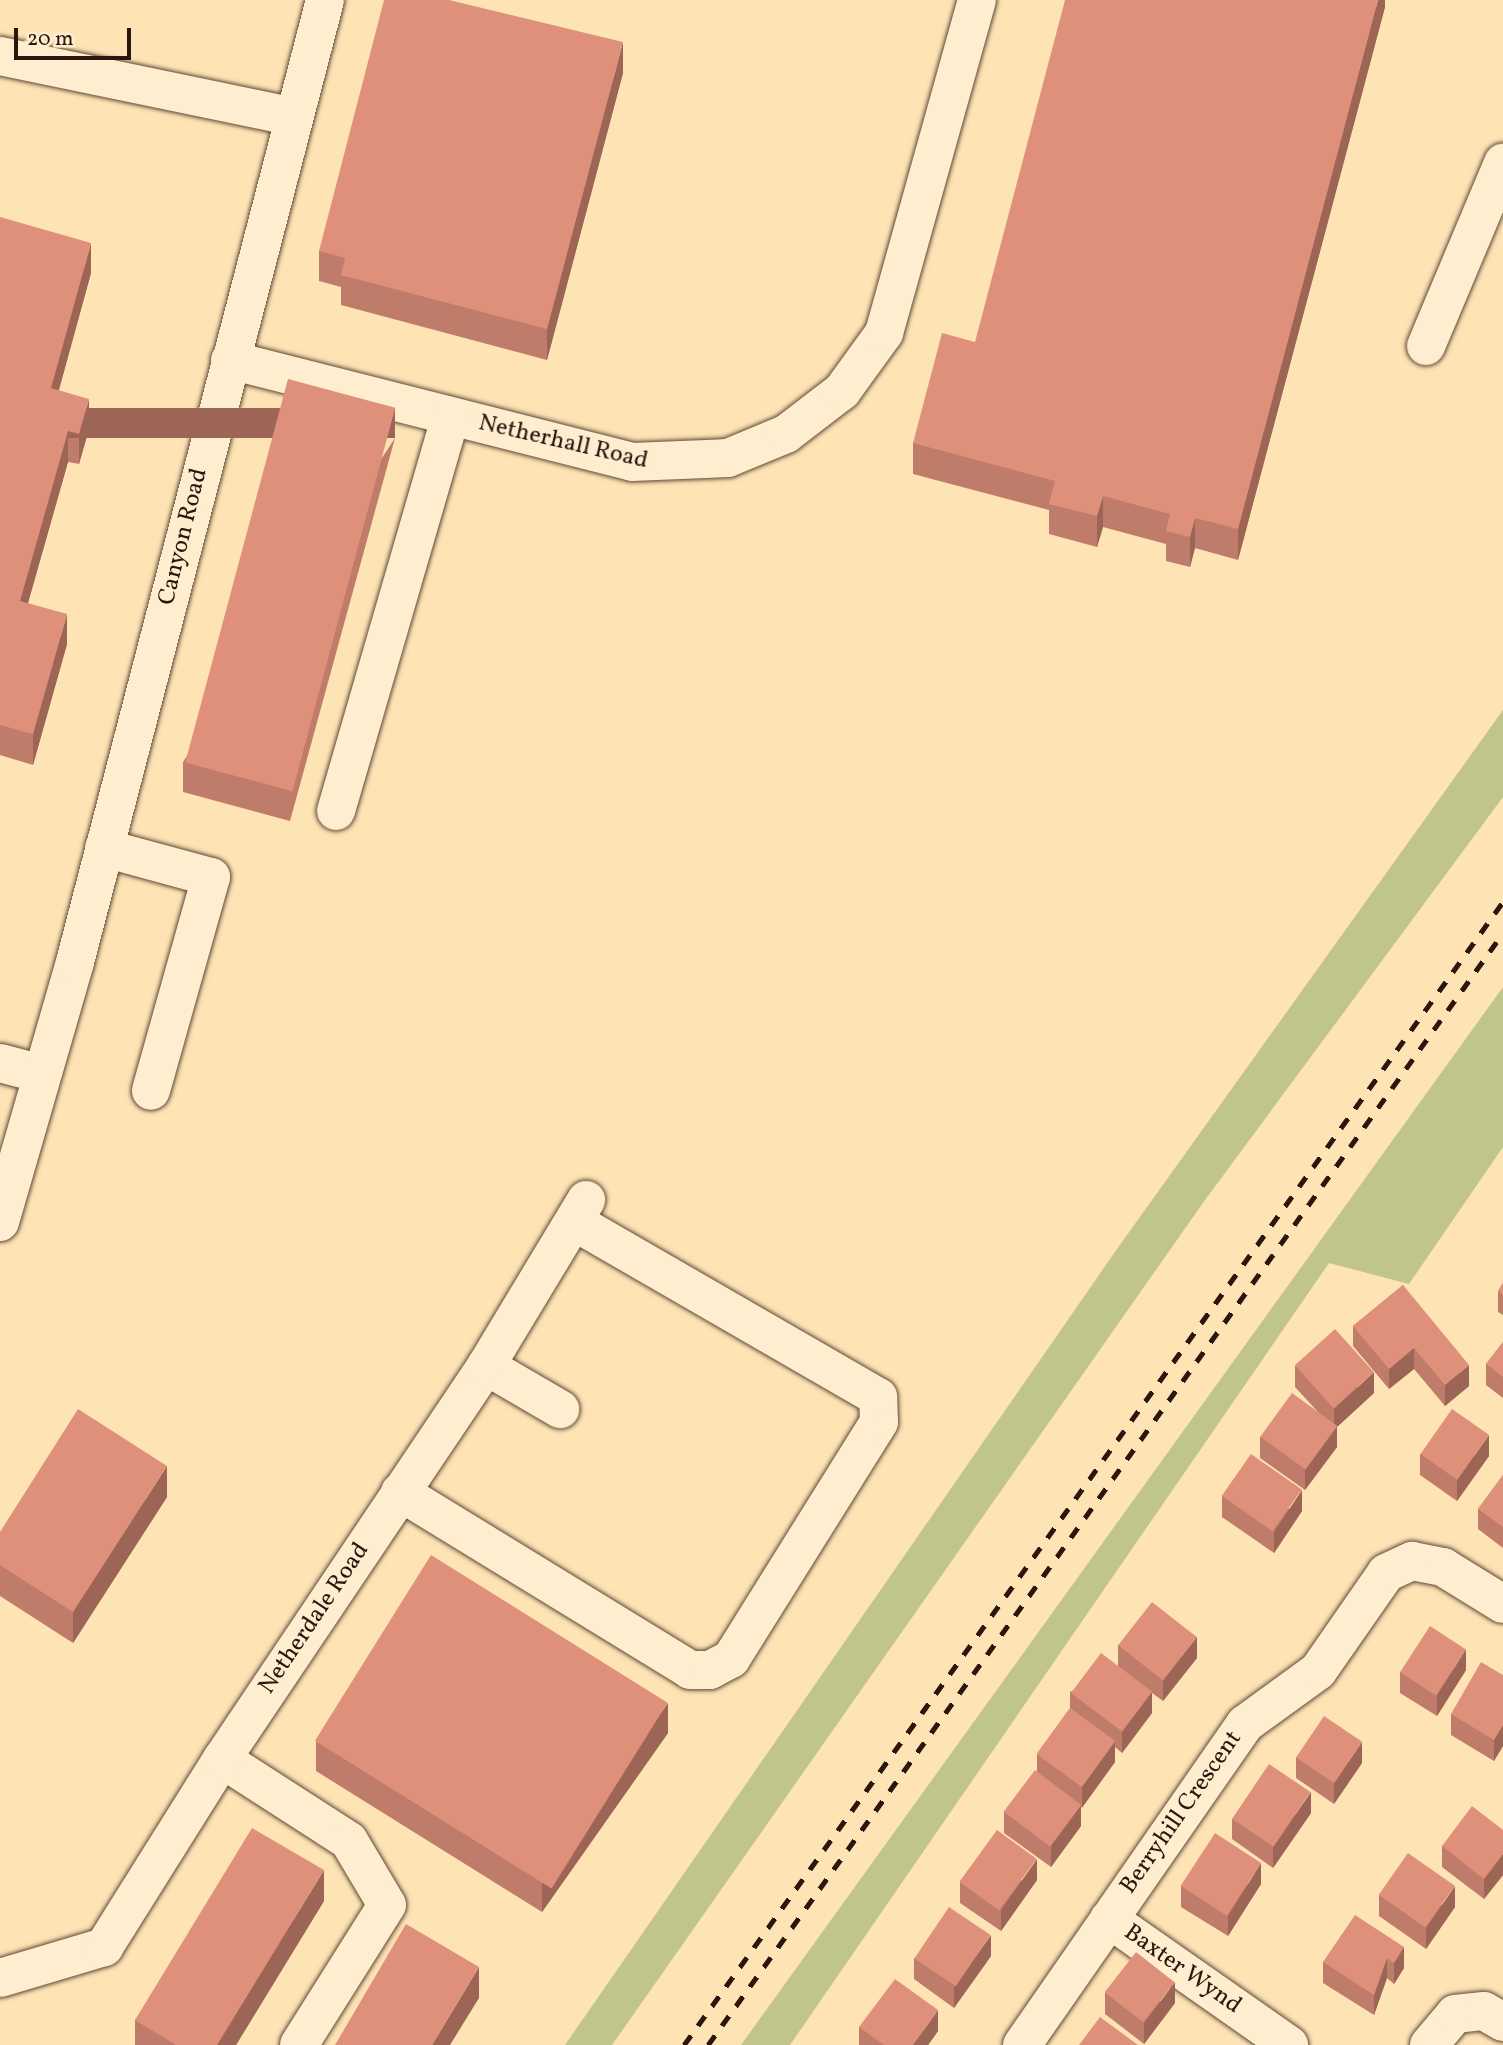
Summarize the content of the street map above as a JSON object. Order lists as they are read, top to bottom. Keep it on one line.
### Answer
{"streets":{"street":["Netherhall Road","Canyon Road","Netherdale Road","Berryhill Crescent","Baxter Wynd"]},"crossings":[["Netherhall Road","Canyon Road"],["Berryhill Crescent","Baxter Wynd"]],"scale_bar":"20 m"}
